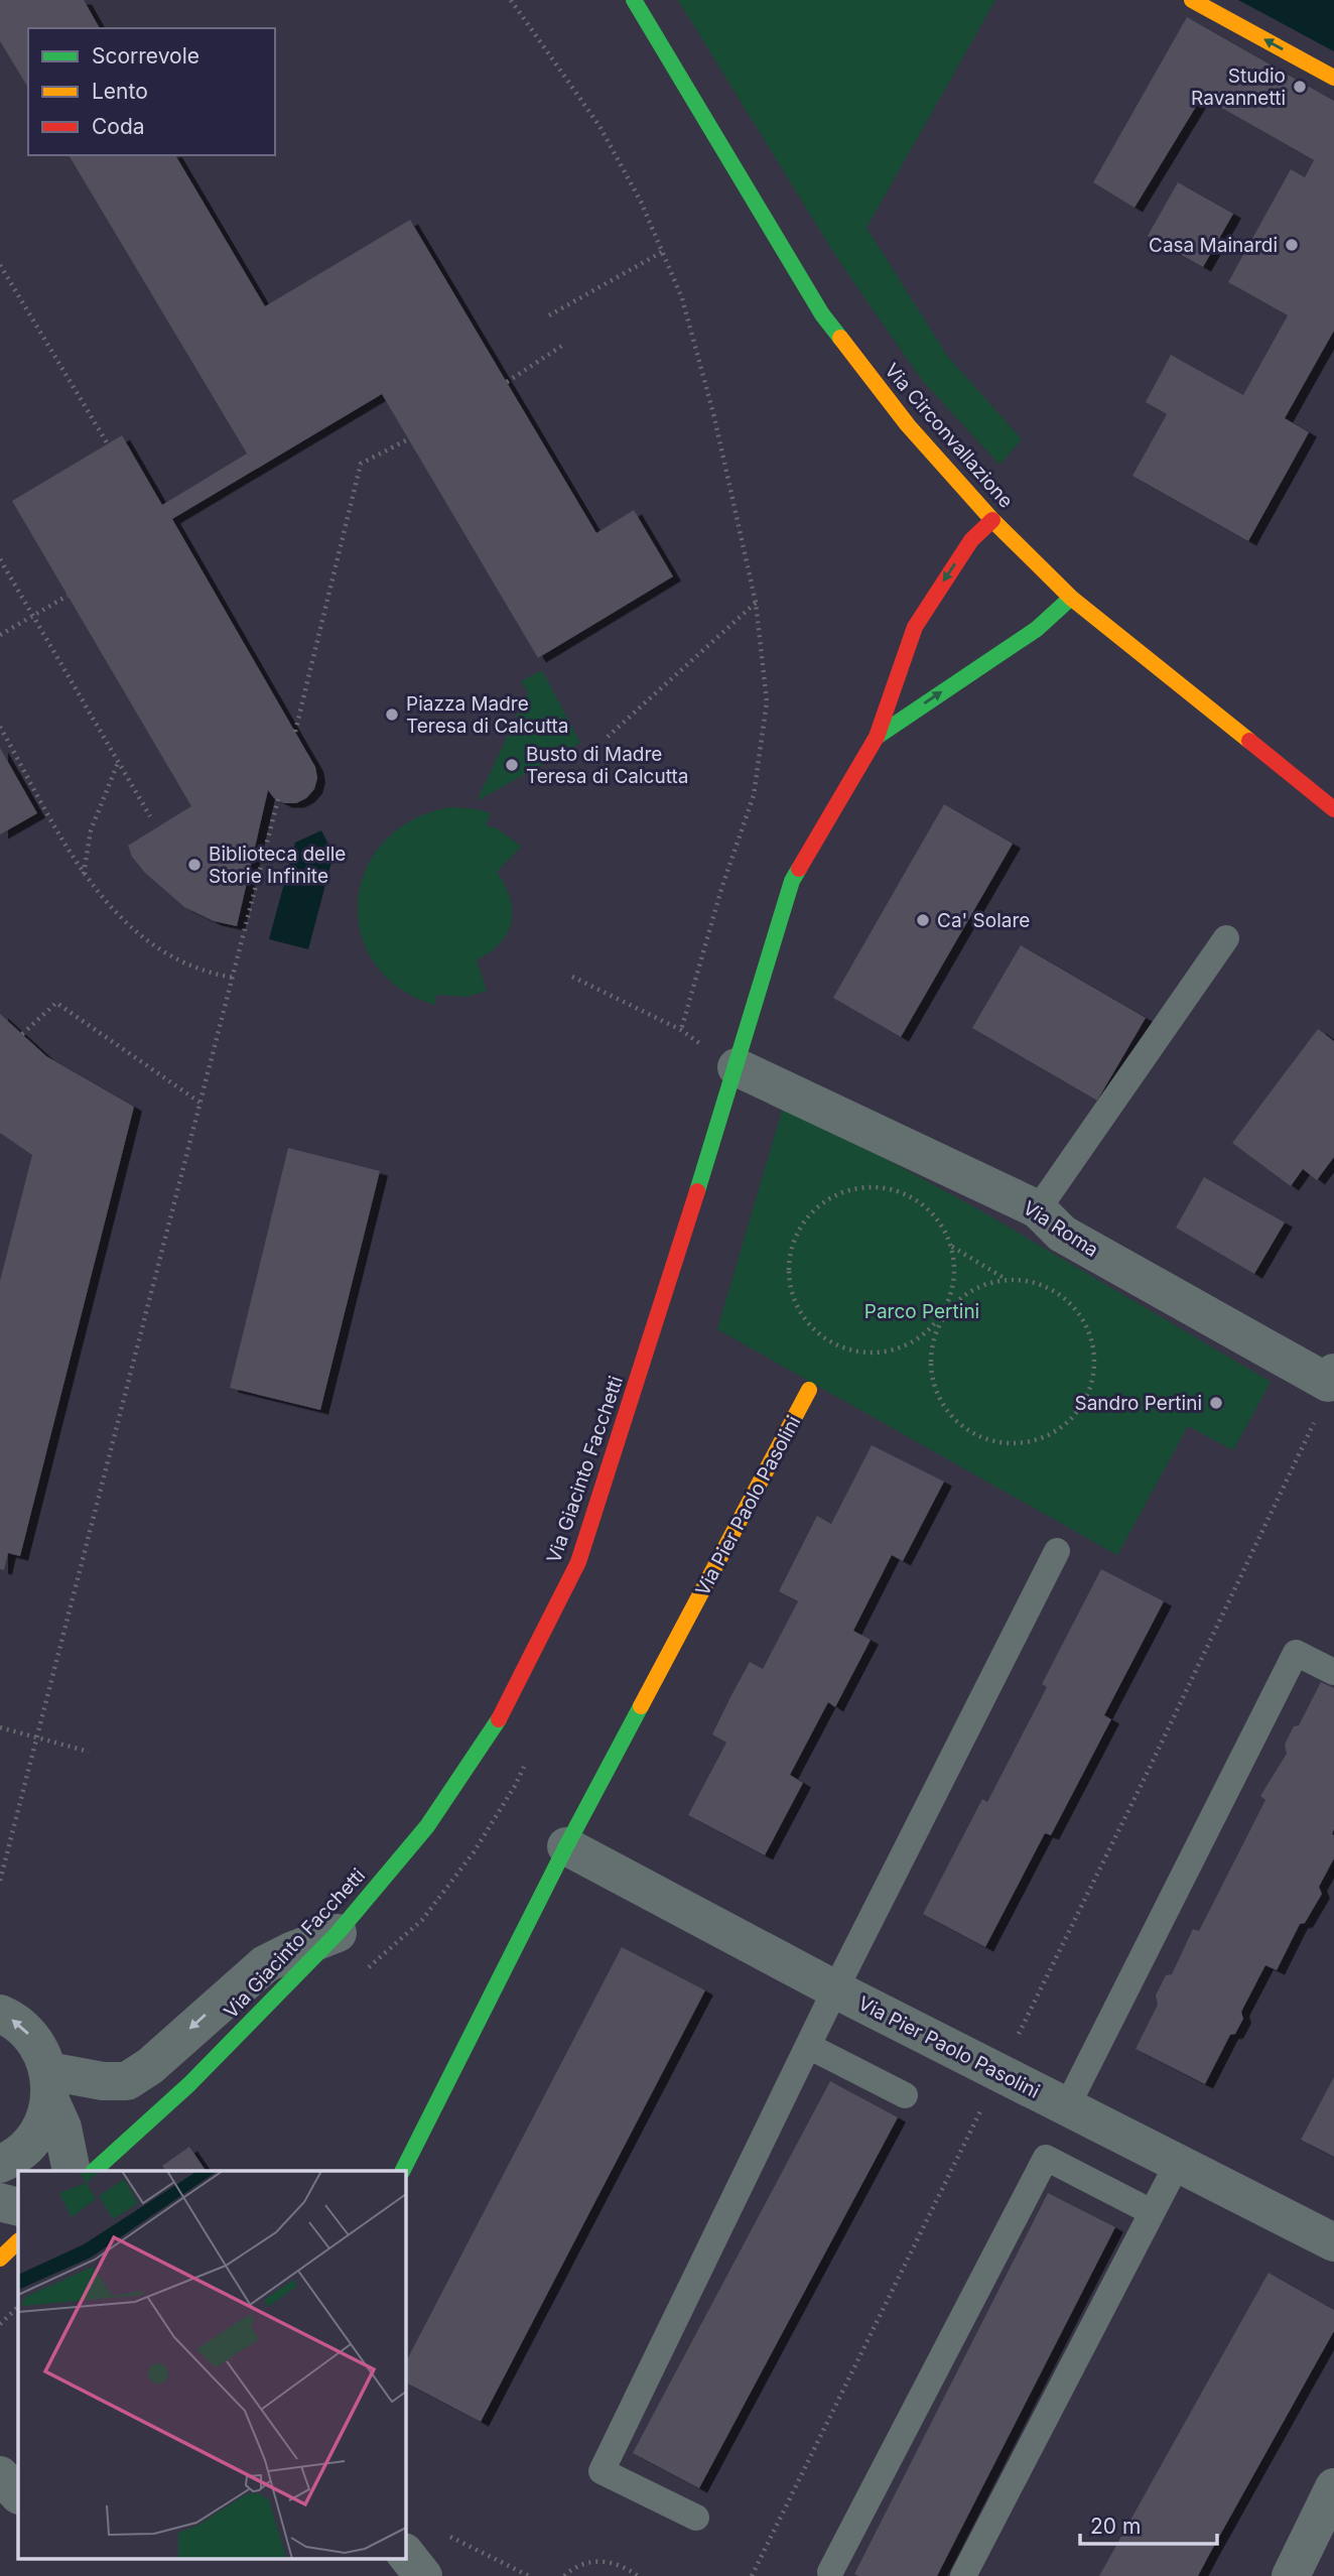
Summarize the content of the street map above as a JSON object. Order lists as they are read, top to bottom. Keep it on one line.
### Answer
{"streets":{"main road":["Via Circonvallazione","Via Giacinto Facchetti","Via Pier Paolo Pasolini"],"street":["Via Roma"]},"crossings":[["Via Circonvallazione","Via Giacinto Facchetti"],["Via Roma","Via Giacinto Facchetti"]],"parks":["Parco Pertini"],"places":["Studio Ravannetti","Casa Mainardi","Piazza Madre Teresa di Calcutta","Busto di Madre Teresa di Calcutta","Biblioteca delle Storie Infinite","Ca' Solare","Sandro Pertini"],"legend":["Scorrevole","Lento","Coda"],"scale_bar":"20 m"}
